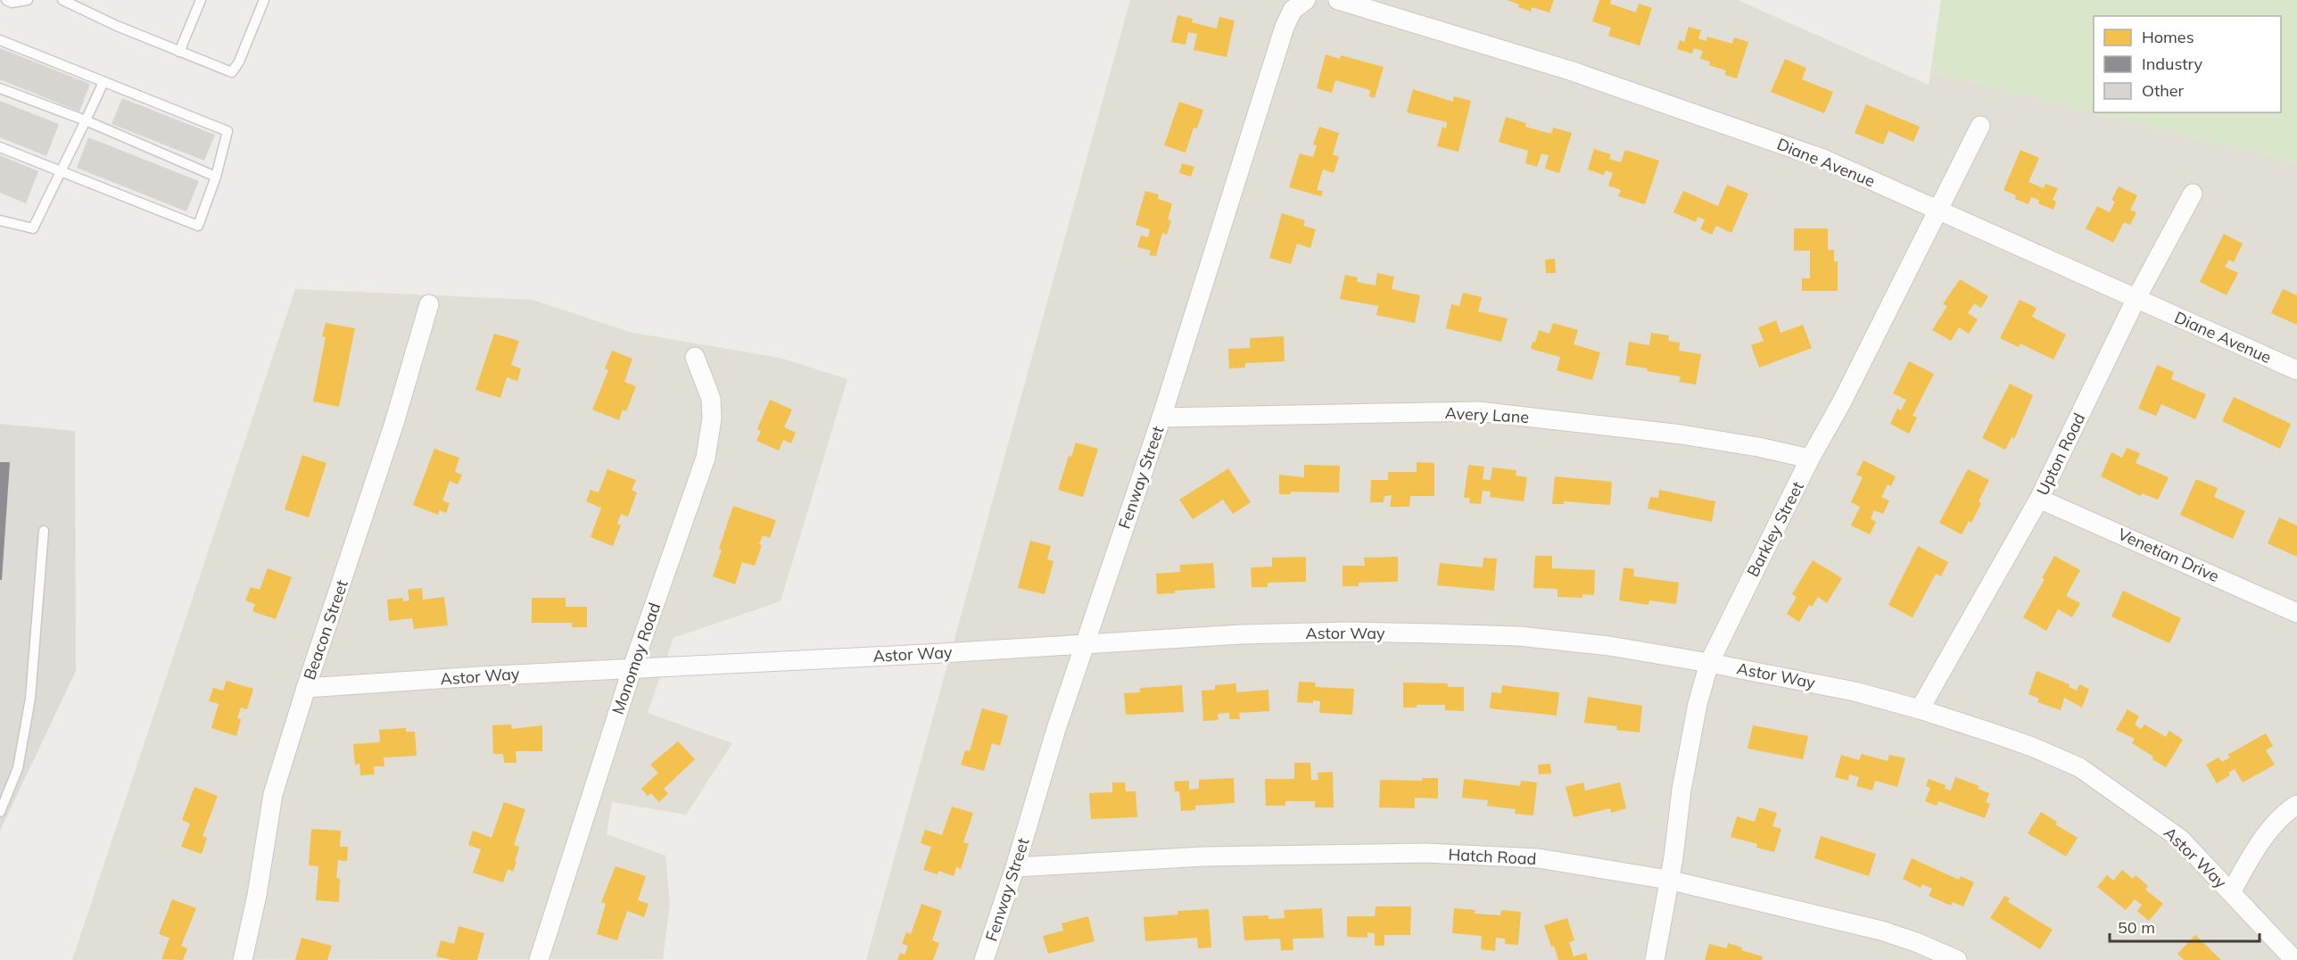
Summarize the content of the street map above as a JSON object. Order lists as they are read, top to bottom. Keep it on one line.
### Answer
{"streets":{"street":["Diane Avenue","Avery Lane","Upton Road","Fenway Street","Barkley Street","Venetian Drive","Beacon Street","Astor Way","Monomoy Road","Hatch Road"]},"crossings":[["Diane Avenue","Upton Road"],["Diane Avenue","Barkley Street"],["Avery Lane","Fenway Street"],["Avery Lane","Barkley Street"],["Upton Road","Venetian Drive"],["Upton Road","Astor Way"],["Fenway Street","Astor Way"],["Fenway Street","Hatch Road"],["Barkley Street","Astor Way"],["Barkley Street","Hatch Road"],["Beacon Street","Astor Way"],["Astor Way","Monomoy Road"]],"legend":["Homes","Industry","Other"],"scale_bar":"50 m"}
